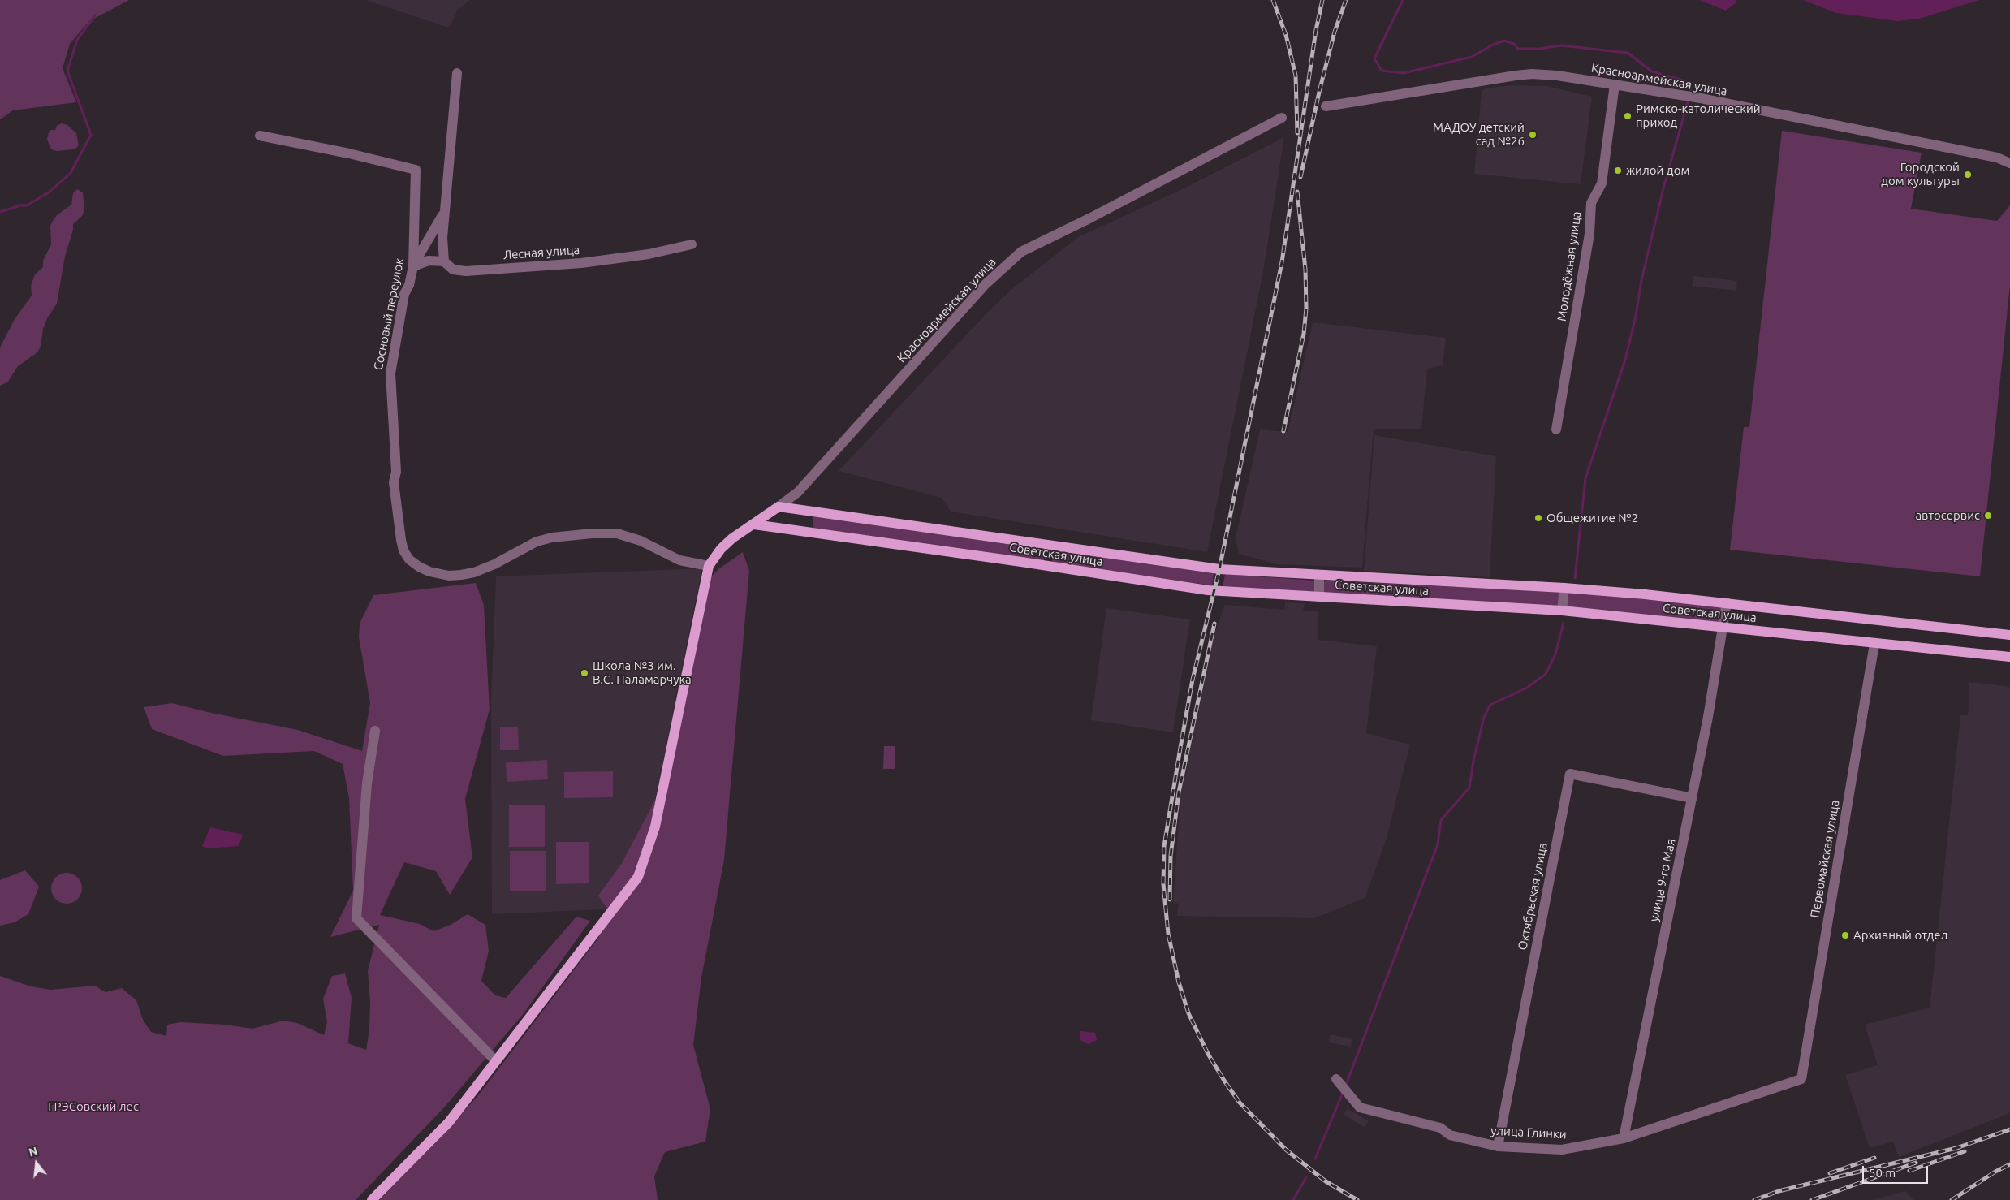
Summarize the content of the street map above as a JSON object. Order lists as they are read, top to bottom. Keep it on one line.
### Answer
{"streets":{"main road":["Красноармейская улица","Советская улица"],"street":["Лесная улица","Молодёжная улица","Сосновый переулок","Первомайская улица","улица 9-го Мая","Октябрьская улица","улица Глинки"]},"crossings":[["Красноармейская улица","Молодёжная улица"],["Красноармейская улица","Сосновый переулок"],["Красноармейская улица","Советская улица"],["Советская улица","Первомайская улица"],["Советская улица","улица 9-го Мая"],["Первомайская улица","улица Глинки"],["улица 9-го Мая","Октябрьская улица"],["улица 9-го Мая","улица Глинки"],["Октябрьская улица","улица Глинки"]],"parks":["ГРЭСовский лес"],"places":["Римско-католический приход","МАДОУ детский сад №26","жилой дом","Городской дом культуры","автосервис","Общежитие №2","Школа №3 им. В.С. Паламарчука","Архивный отдел"],"scale_bar":"50 m","north":"top"}
